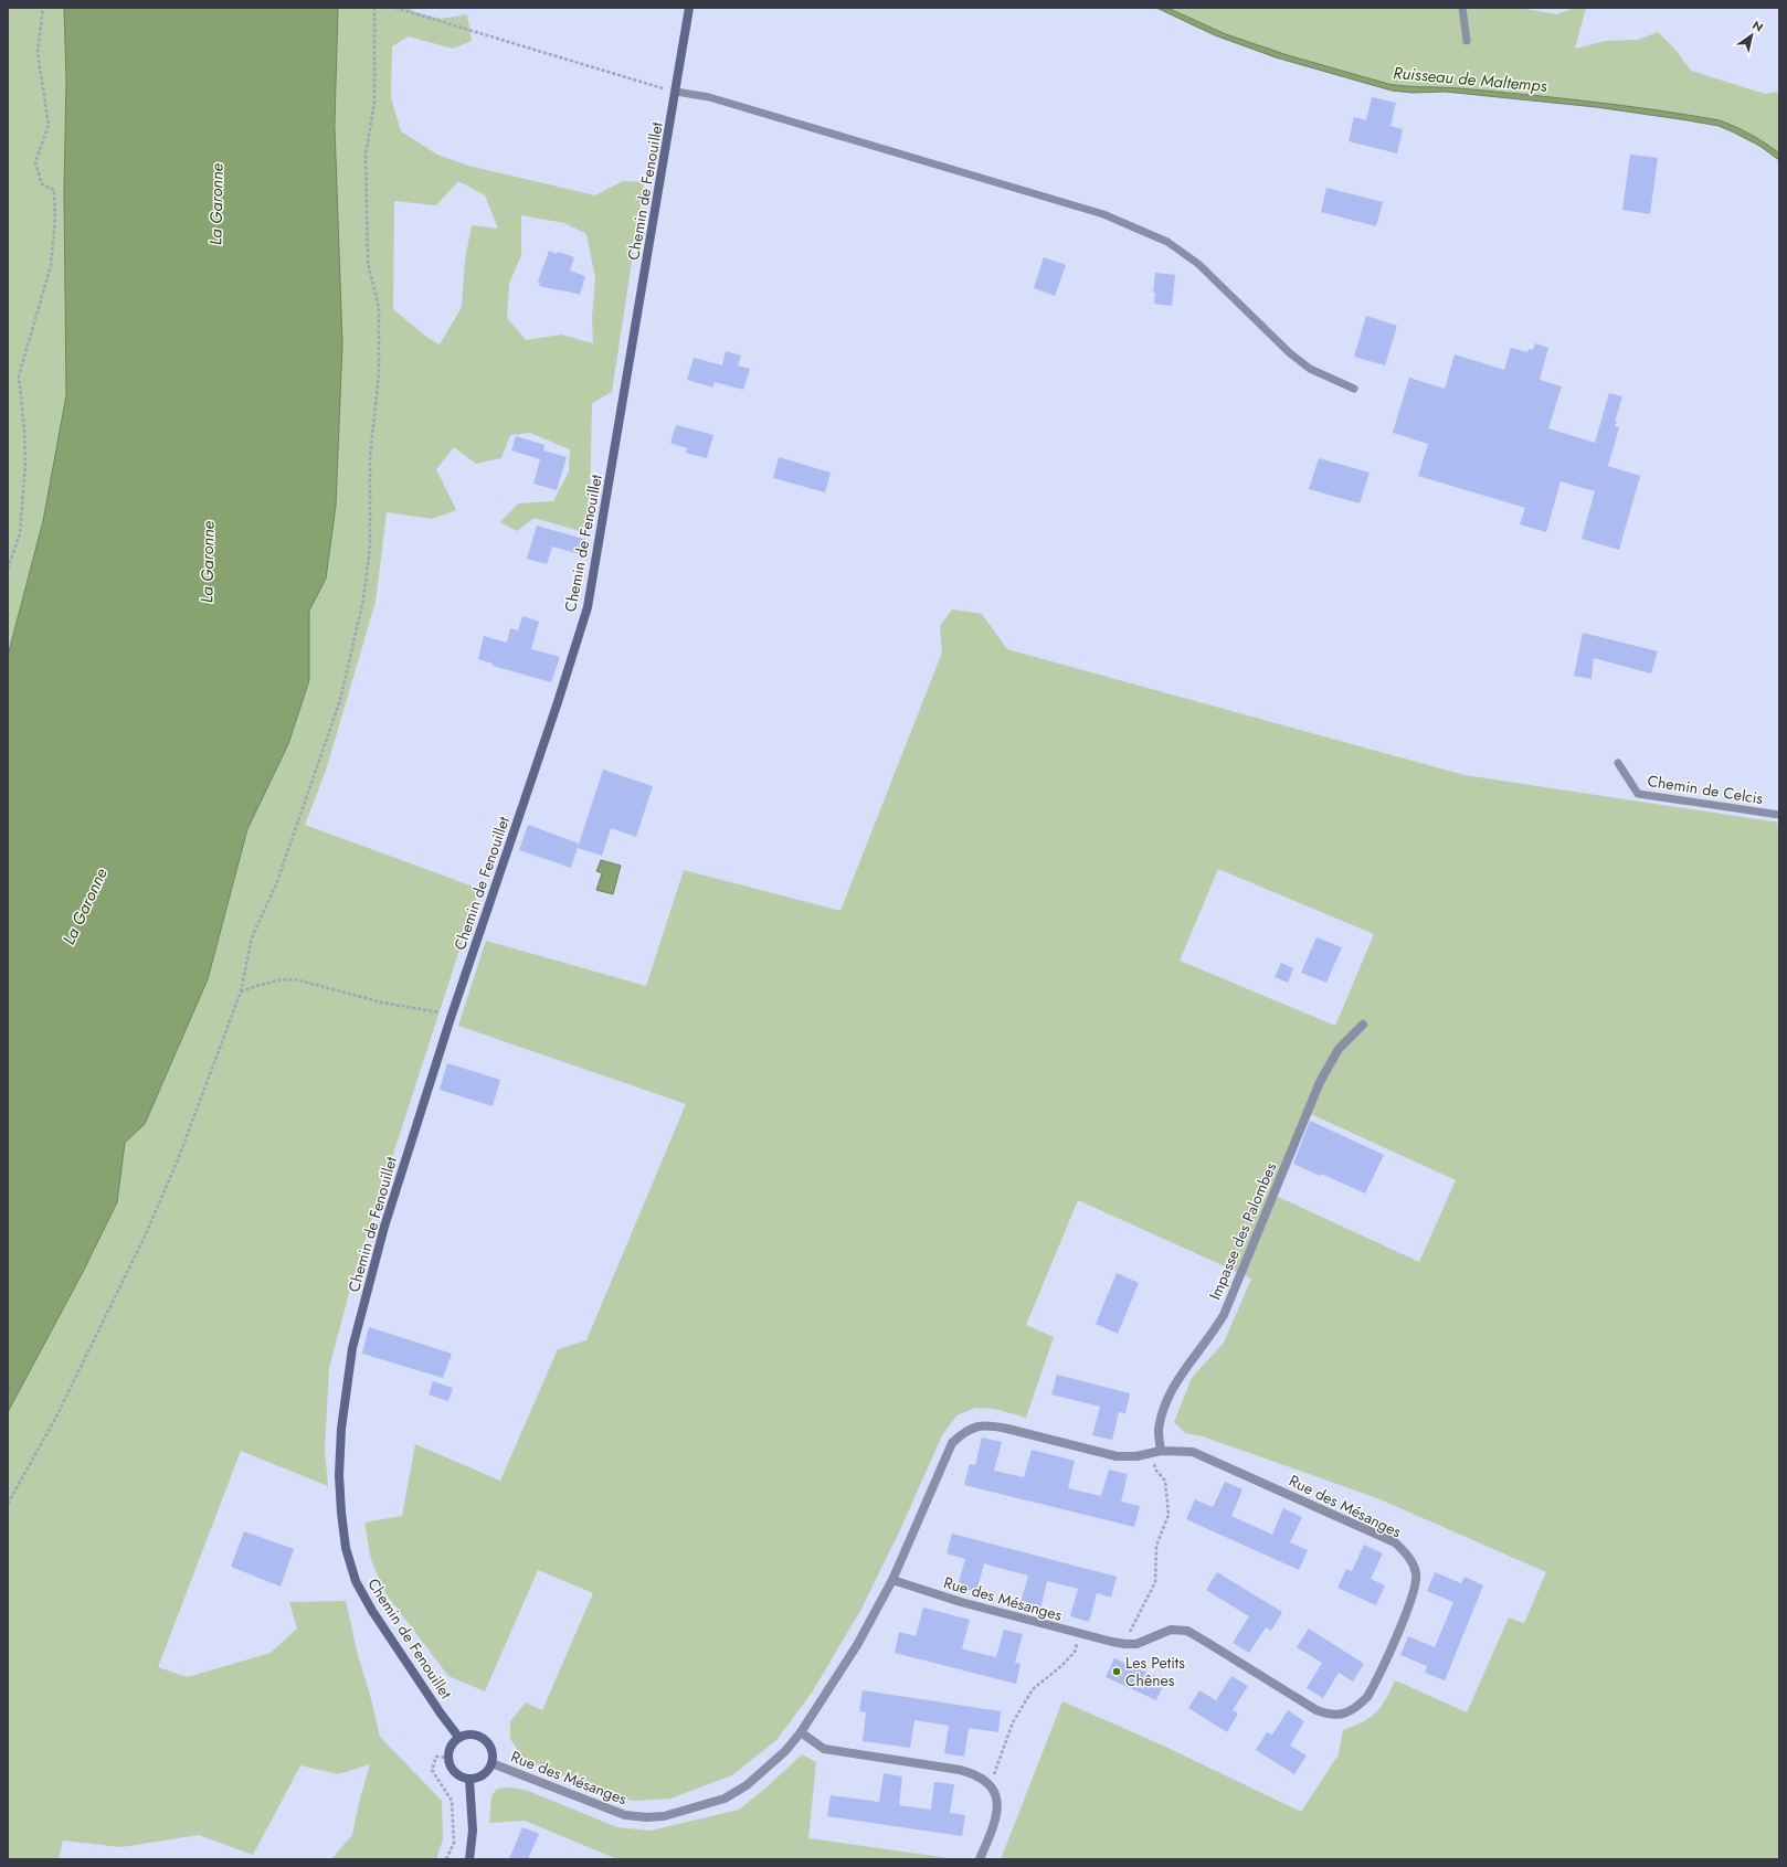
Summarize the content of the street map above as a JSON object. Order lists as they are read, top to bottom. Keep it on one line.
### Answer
{"streets":{"street":["Chemin de Fenouillet","Impasse des Palombes","Rue des Mésanges"],"lane":["Chemin de Celcis"]},"crossings":[["Chemin de Fenouillet","Rue des Mésanges"],["Impasse des Palombes","Rue des Mésanges"]],"water":["Ruisseau de Maltemps","La Garonne"],"places":["Les Petits Chênes"],"north":"top right"}
